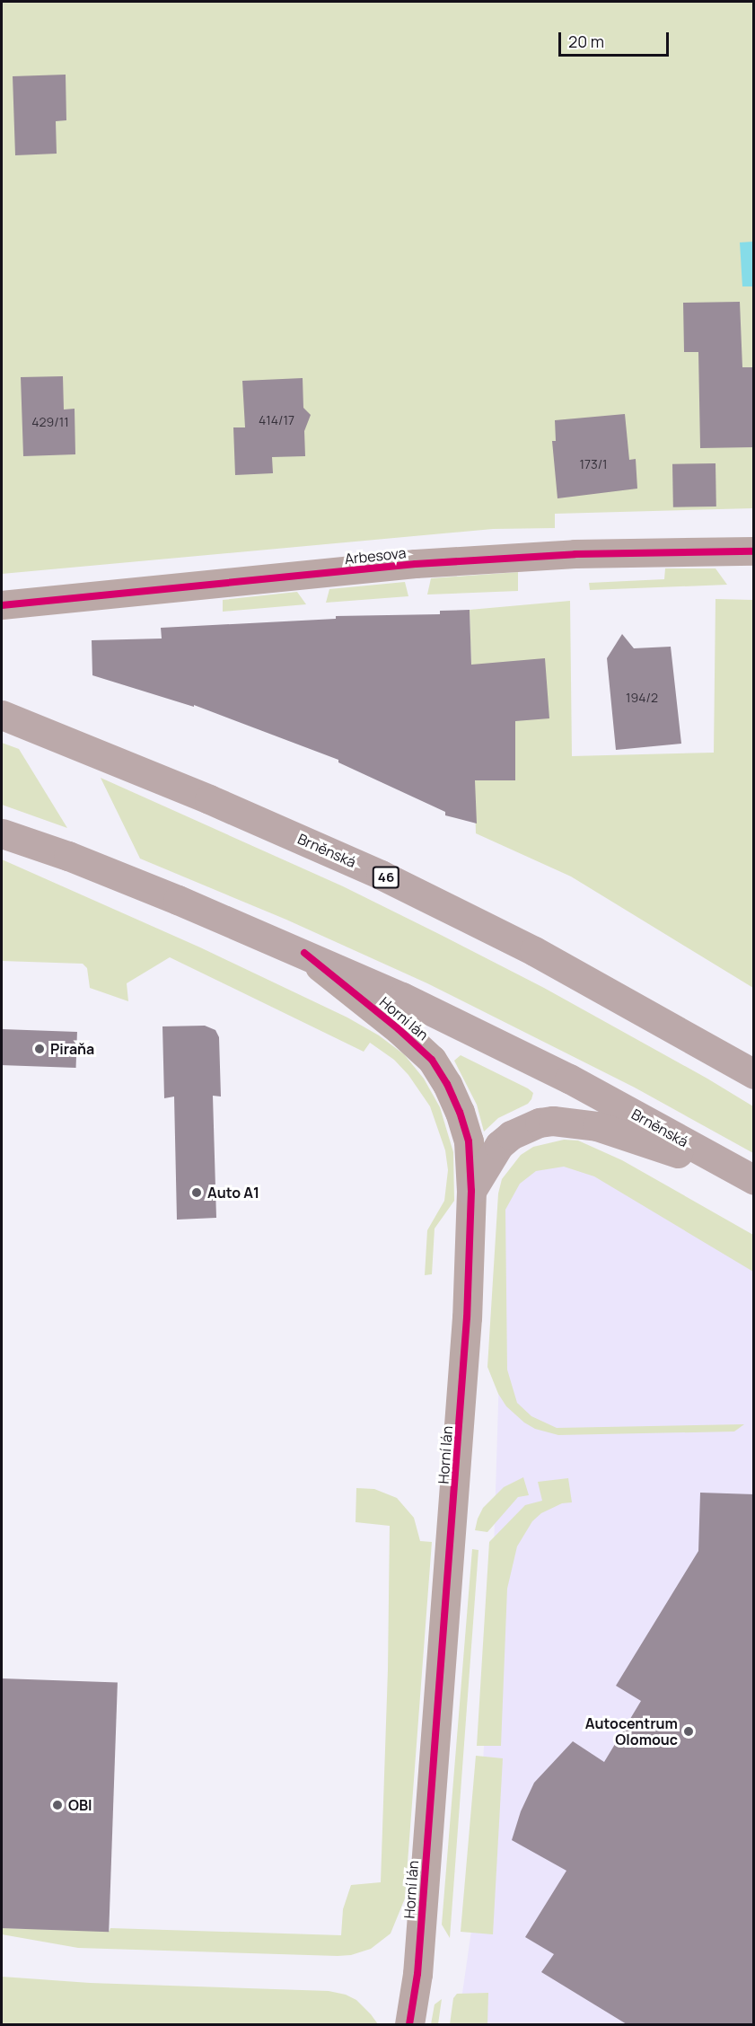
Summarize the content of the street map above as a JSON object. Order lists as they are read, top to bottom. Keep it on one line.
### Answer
{"streets":{"main road":["Brněnská","46"],"street":["Arbesova","Horní lán"]},"crossings":[["Brněnská","Horní lán"]],"places":["Piraňa","Auto A1","Autocentrum Olomouc","OBI"],"house_numbers":["414/17","429/11","173/1","194/2"],"scale_bar":"20 m"}
